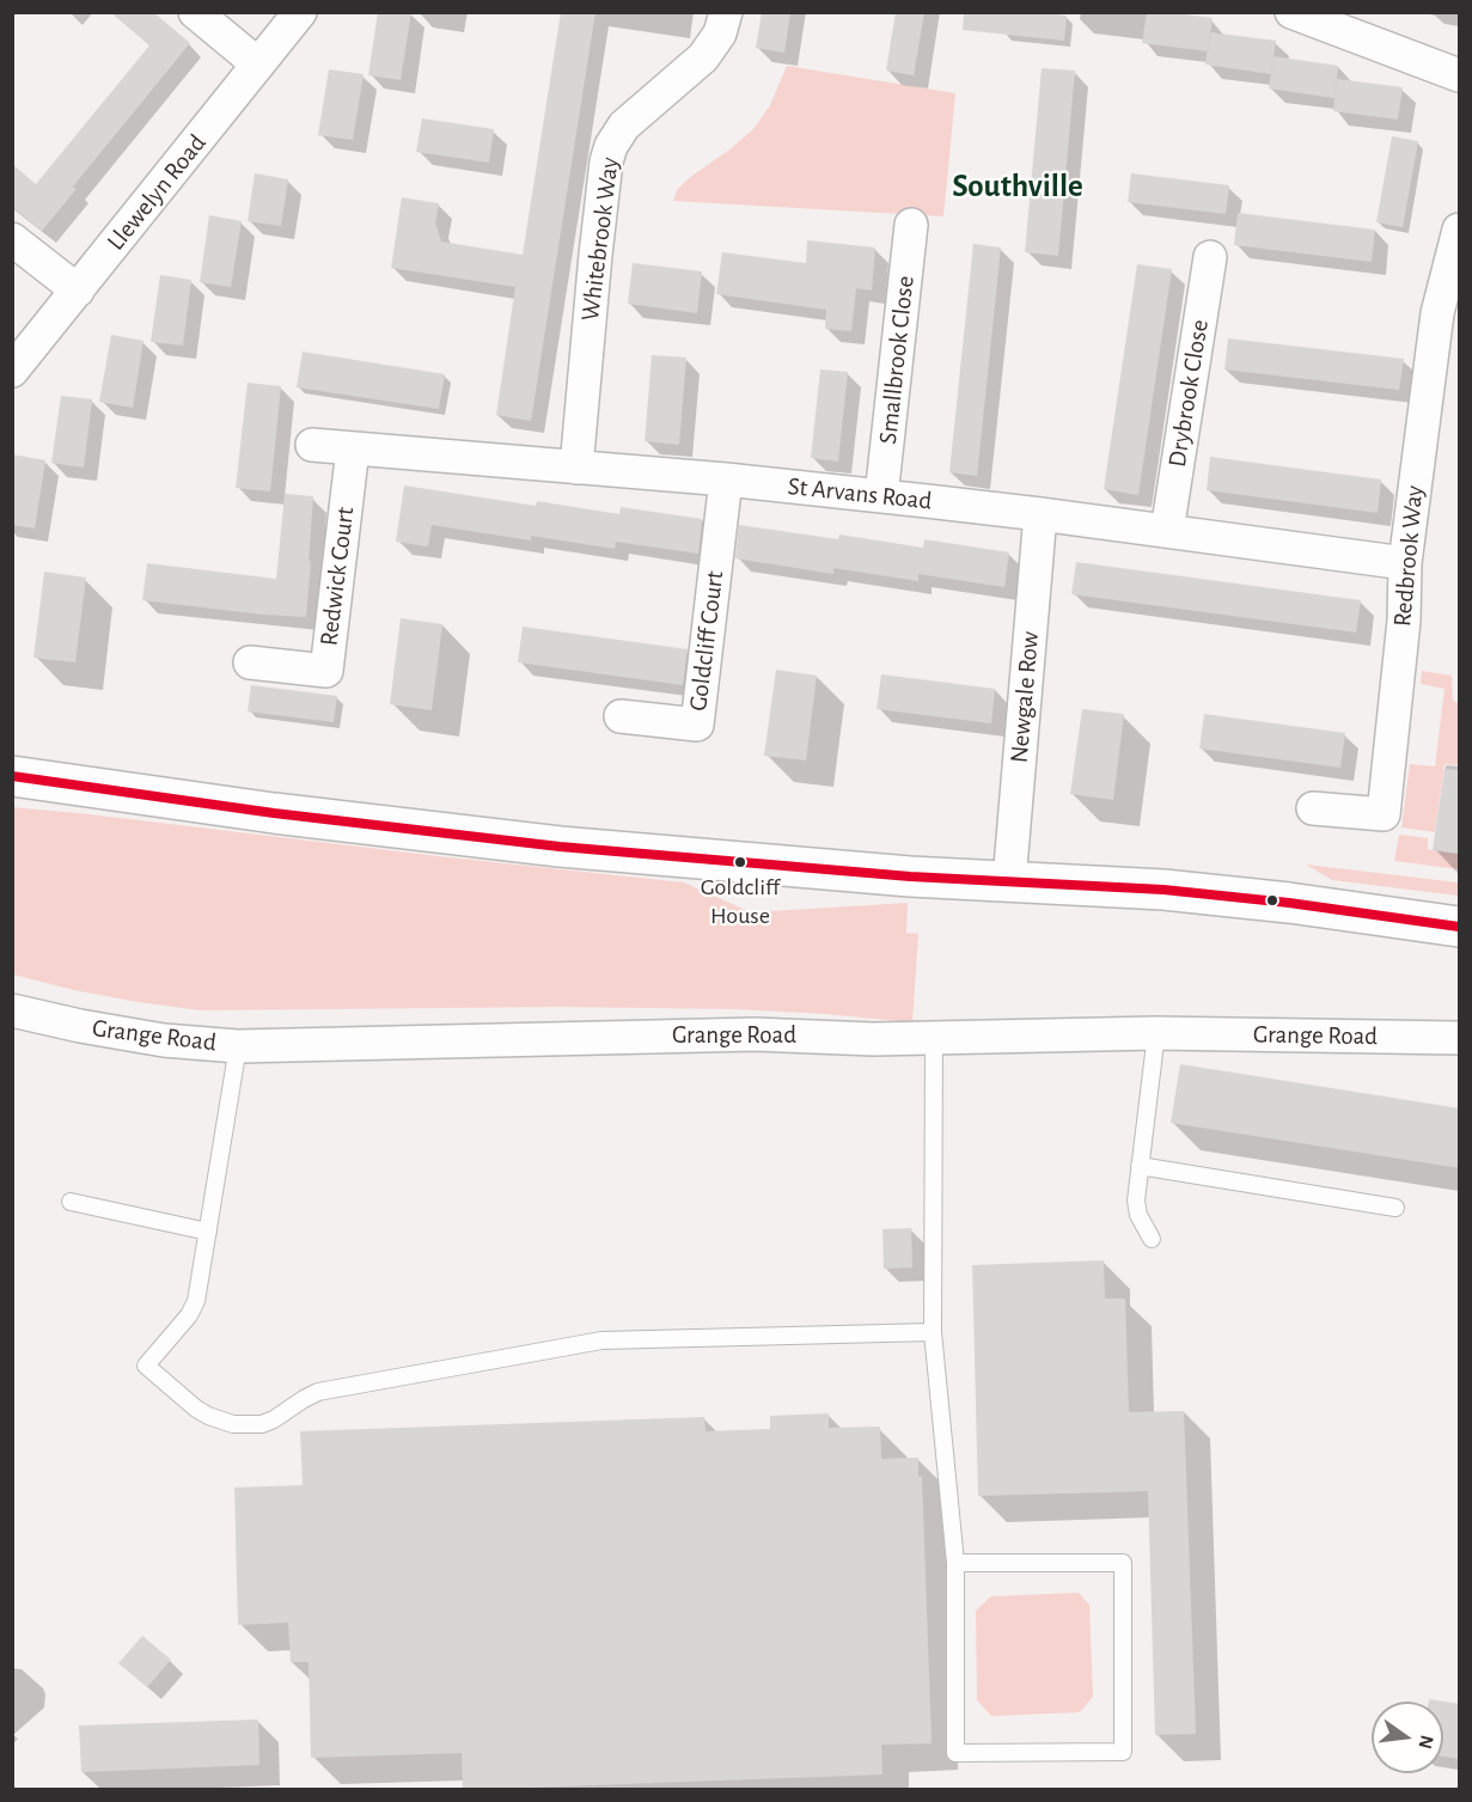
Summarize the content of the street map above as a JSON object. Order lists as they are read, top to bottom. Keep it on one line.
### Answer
{"streets":{"street":["Llewelyn Road","Whitebrook Way","Smallbrook Close","Drybrook Close","St Arvans Road","Redbrook Way","Redwick Court","Goldcliff Court","Newgale Row","Grange Road"]},"crossings":[["Whitebrook Way","St Arvans Road"],["Smallbrook Close","St Arvans Road"],["Drybrook Close","St Arvans Road"],["St Arvans Road","Redbrook Way"],["St Arvans Road","Redwick Court"],["St Arvans Road","Goldcliff Court"],["St Arvans Road","Newgale Row"]],"districts":["Southville"],"places":["Goldcliff House"],"north":"right"}
